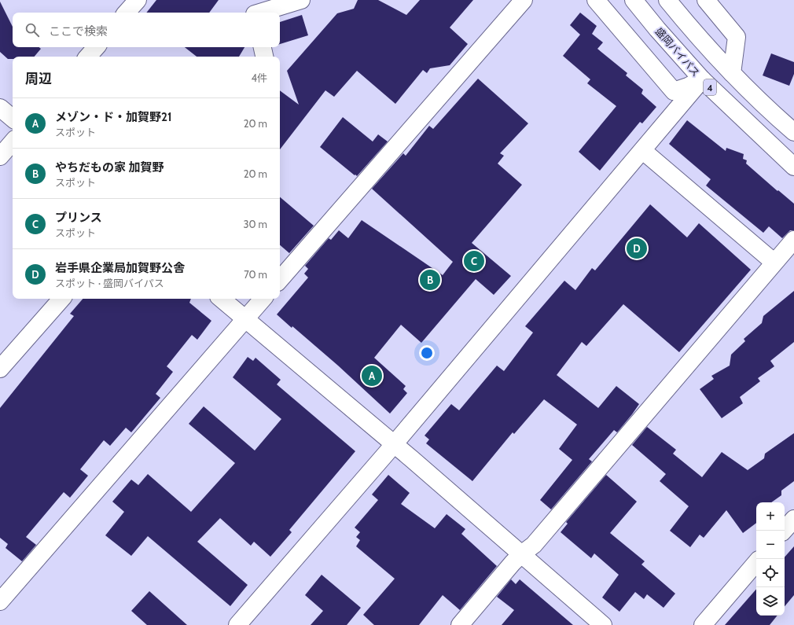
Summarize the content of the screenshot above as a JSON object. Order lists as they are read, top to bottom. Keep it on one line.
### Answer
{"streets":{"main road":["盛岡バイパス","4"]},"page":{"search":"ここで検索","heading":["周辺","4件"],"list":[{"mark":"A","name":"メゾン・ド・加賀野21","note":"スポット","value":"20 m"},{"mark":"B","name":"やちだもの家 加賀野","note":"スポット","value":"20 m"},{"mark":"C","name":"プリンス","note":"スポット","value":"30 m"},{"mark":"D","name":"岩手県企業局加賀野公舎","note":"スポット · 盛岡バイパス","value":"70 m"}],"pins":["D","C","B","A"],"map_buttons":["+","−"]}}
